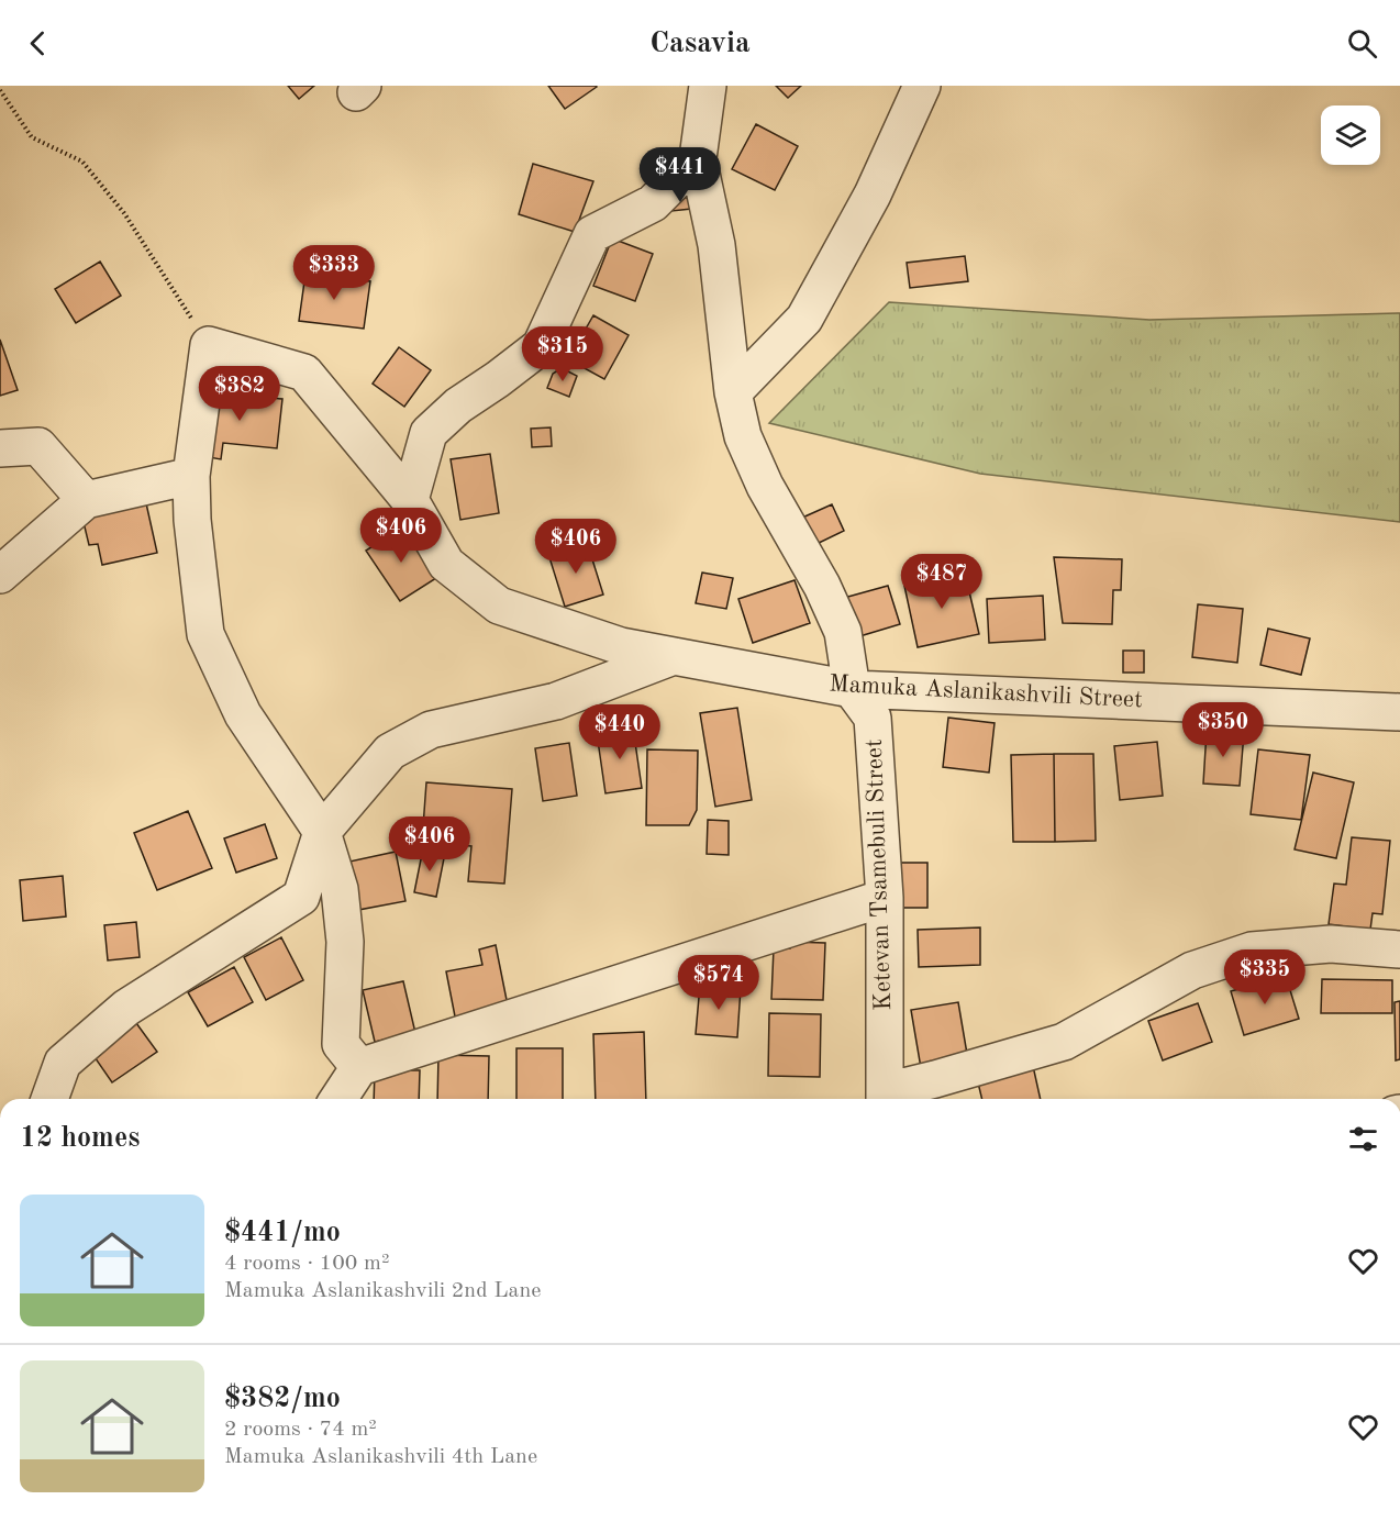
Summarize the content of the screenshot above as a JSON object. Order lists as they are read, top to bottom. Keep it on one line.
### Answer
{"streets":{"street":["Mamuka Aslanikashvili Street","Ketevan Tsamebuli Street"]},"crossings":[["Mamuka Aslanikashvili Street","Ketevan Tsamebuli Street"]],"page":{"header":"Casavia","price":["$441","$333","$315","$382","$406","$406","$487","$350","$440","$406","$335","$574"],"heading":"12 homes","list":[{"name":"$441/mo","note":"4 rooms · 100 m² · Mamuka Aslanikashvili 2nd Lane"},{"name":"$382/mo","note":"2 rooms · 74 m² · Mamuka Aslanikashvili 4th Lane"}]}}
